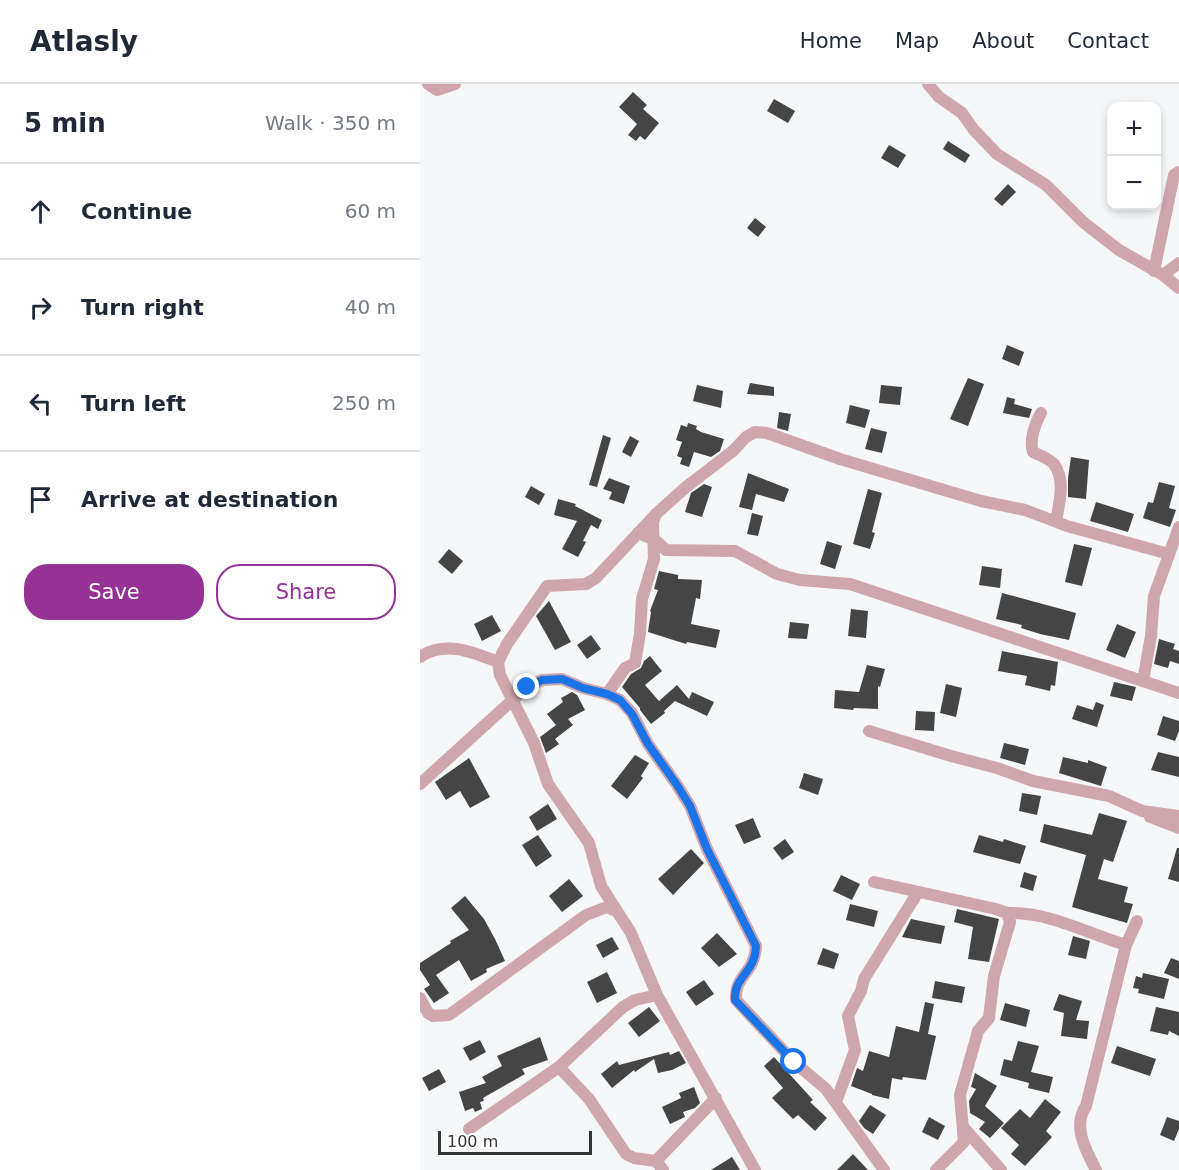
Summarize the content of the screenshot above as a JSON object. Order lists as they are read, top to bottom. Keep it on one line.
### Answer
{"scale_bar":"100 m","page":{"header":"Atlasly","nav":["Home","Map","About","Contact"],"heading":["5 min","Walk · 350 m"],"map_buttons":["+","−"],"list":[["Continue","60 m"],["Turn right","40 m"],["Turn left","250 m"],"Arrive at destination"],"buttons":["Save","Share"],"scale":"100 m"}}
